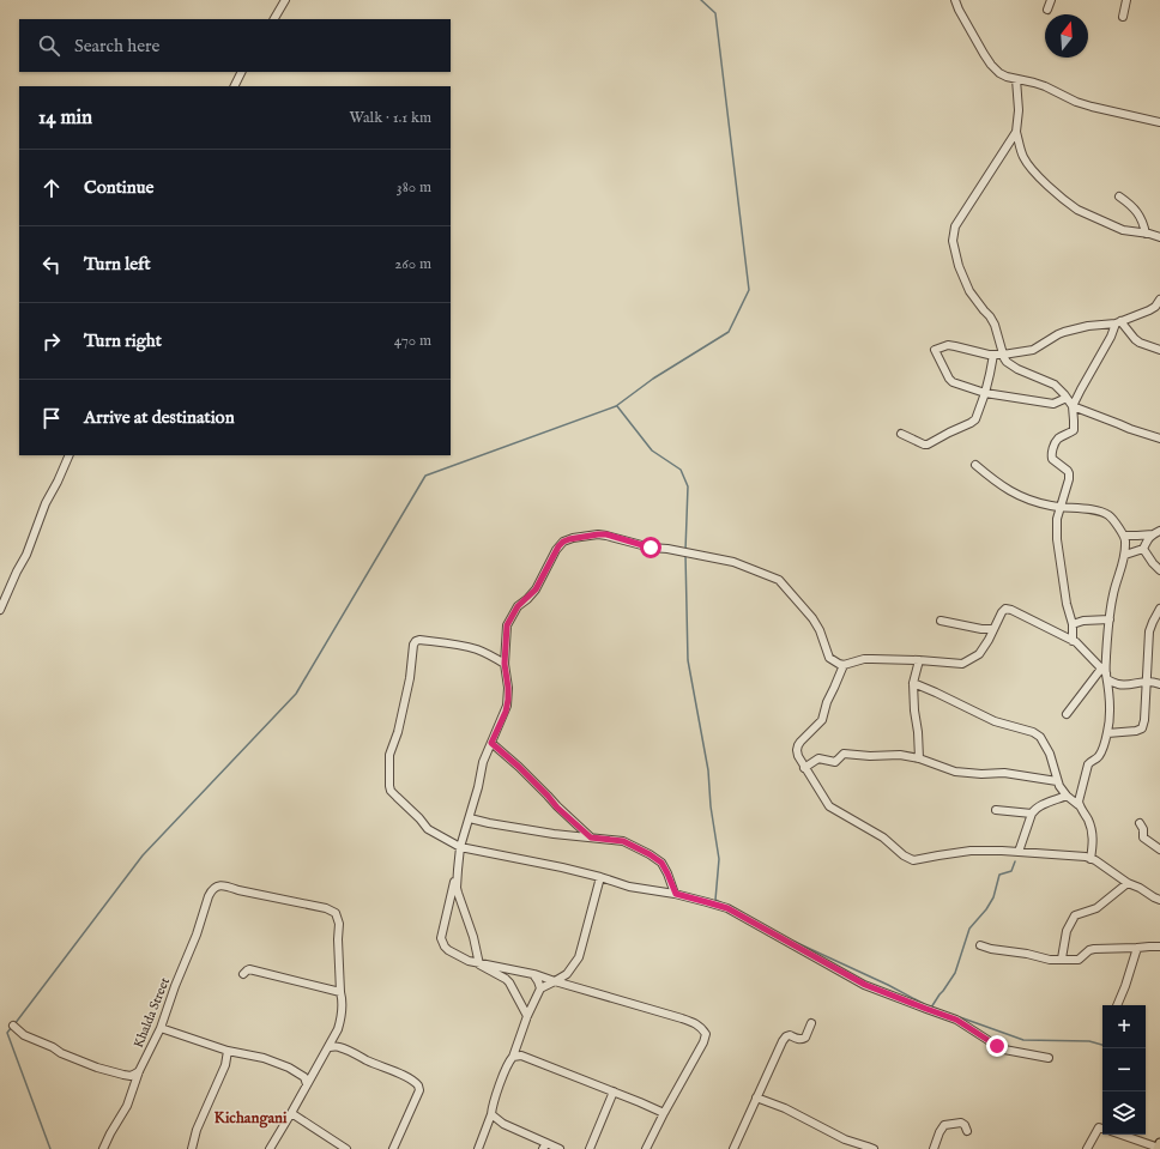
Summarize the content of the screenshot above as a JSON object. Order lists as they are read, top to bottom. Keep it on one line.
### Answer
{"streets":{"street":["Khalda Street"]},"districts":["Kichangani"],"north":"top","page":{"search":"Search here","heading":["14 min","Walk · 1.1 km"],"list":[["Continue","380 m"],["Turn left","260 m"],["Turn right","470 m"],"Arrive at destination"],"map_buttons":["+","−"]}}
